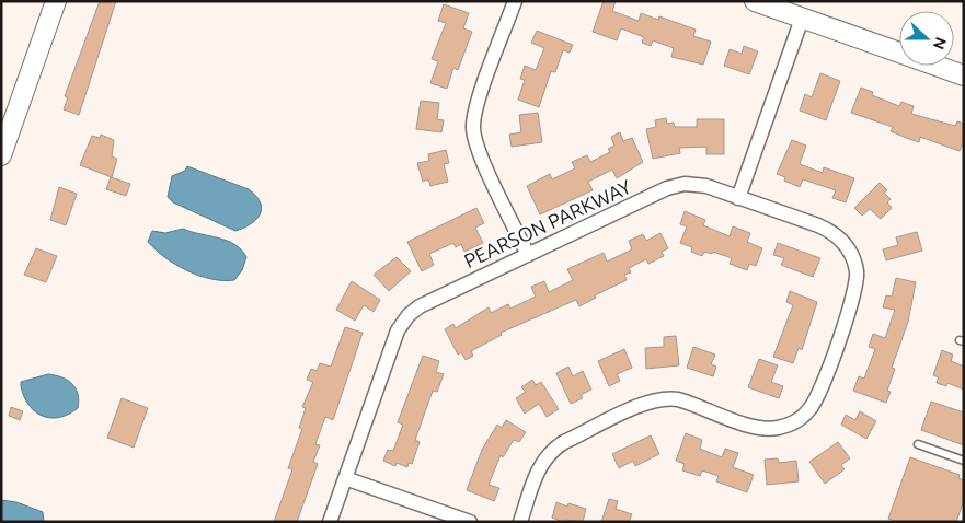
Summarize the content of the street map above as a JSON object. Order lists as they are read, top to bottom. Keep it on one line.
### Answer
{"streets":{"street":["PEARSON PARKWAY"]},"north":"right"}
